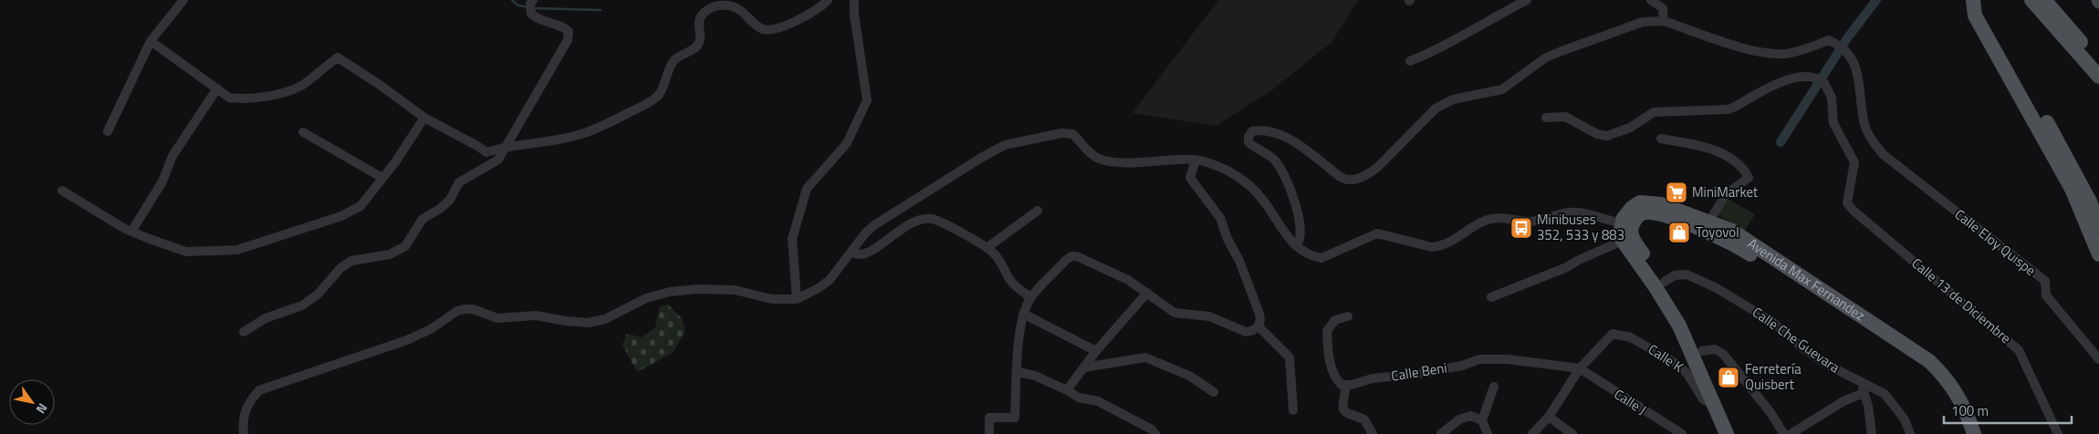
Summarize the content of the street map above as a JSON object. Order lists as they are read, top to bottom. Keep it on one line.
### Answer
{"streets":{"main road":["Avenida Max Fernandez"],"street":["Calle Eloy Quispe","Calle 13 de Diciembre","Calle Che Guevara","Calle K","Calle Beni","Calle J"]},"crossings":[["Calle K","Calle Beni"],["Calle K","Calle J"],["Calle Beni","Calle J"]],"places":{"supermarket":["MiniMarket"],"bus stop":["Minibuses 352, 533 y 883"],"shop":["Toyovol","Ferretería Quisbert"]},"scale_bar":"100 m","north":"bottom right"}
